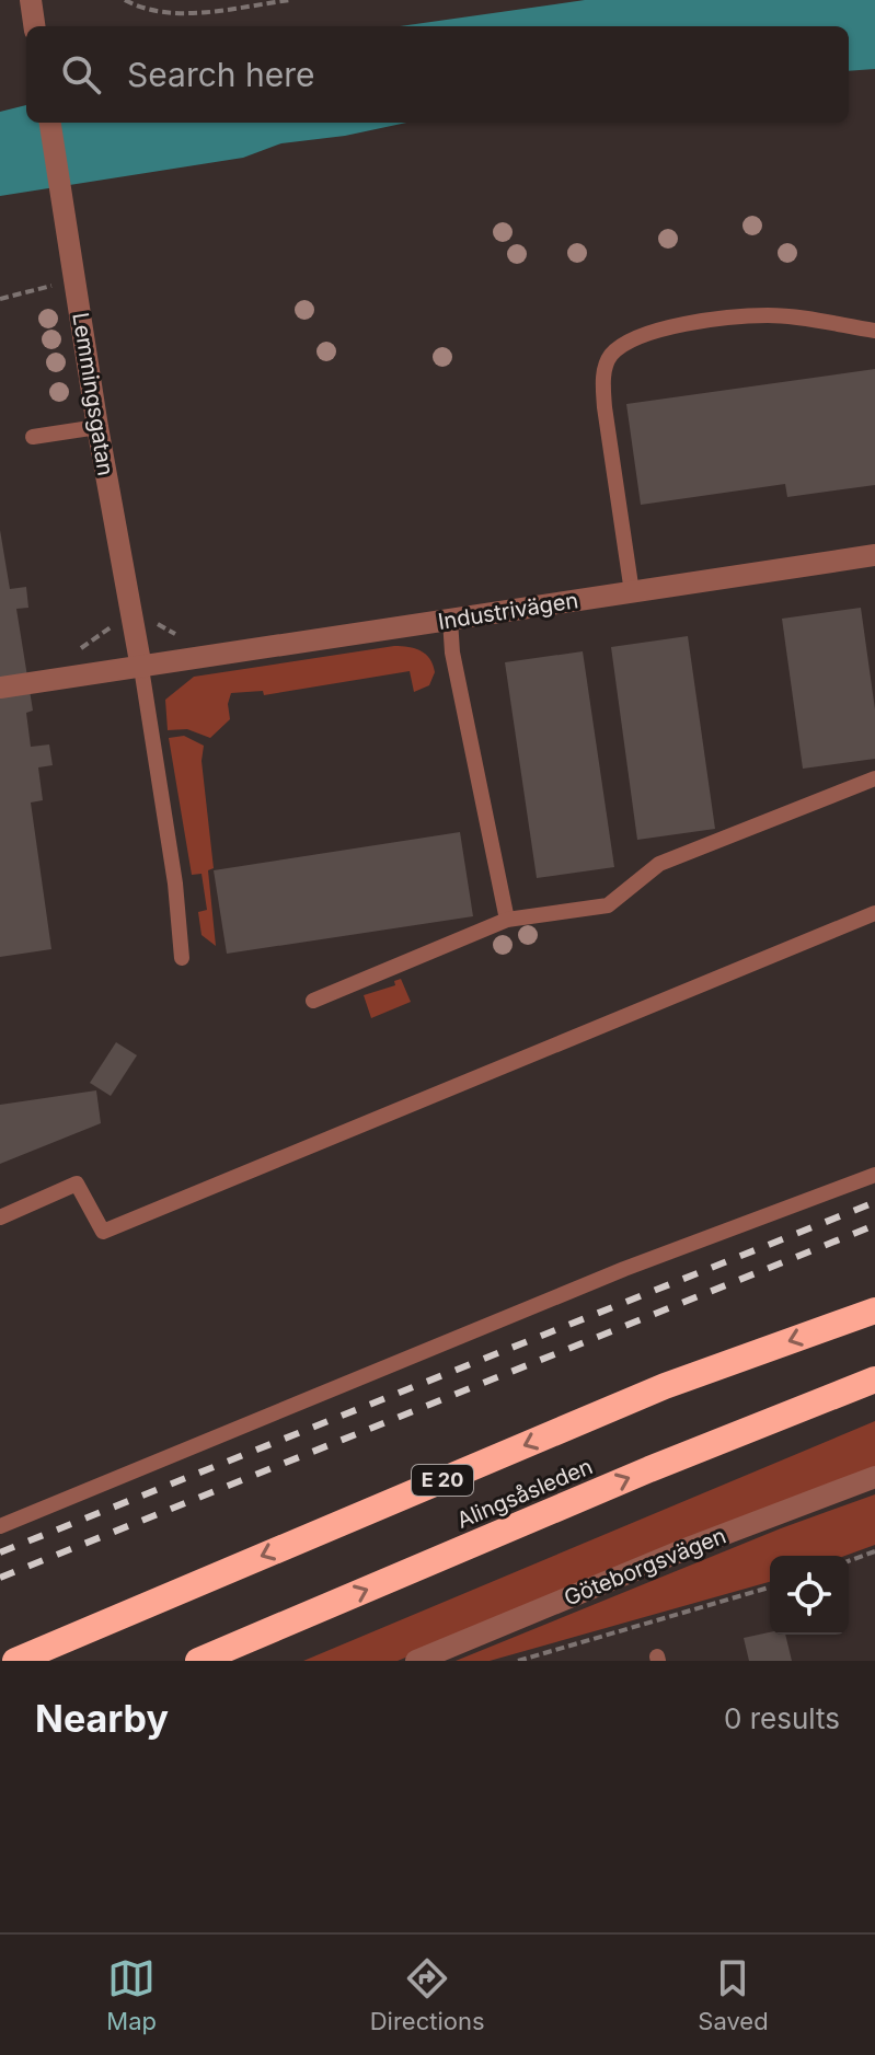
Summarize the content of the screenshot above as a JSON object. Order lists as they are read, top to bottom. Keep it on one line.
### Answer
{"streets":{"highway":["E 20","Alingsåsleden"],"street":["Lemmingsgatan","Industrivägen","Göteborgsvägen"]},"crossings":[["Lemmingsgatan","Industrivägen"]],"page":{"search":"Search here","heading":["Nearby","0 results"],"nav":["Map","Directions","Saved"]}}
